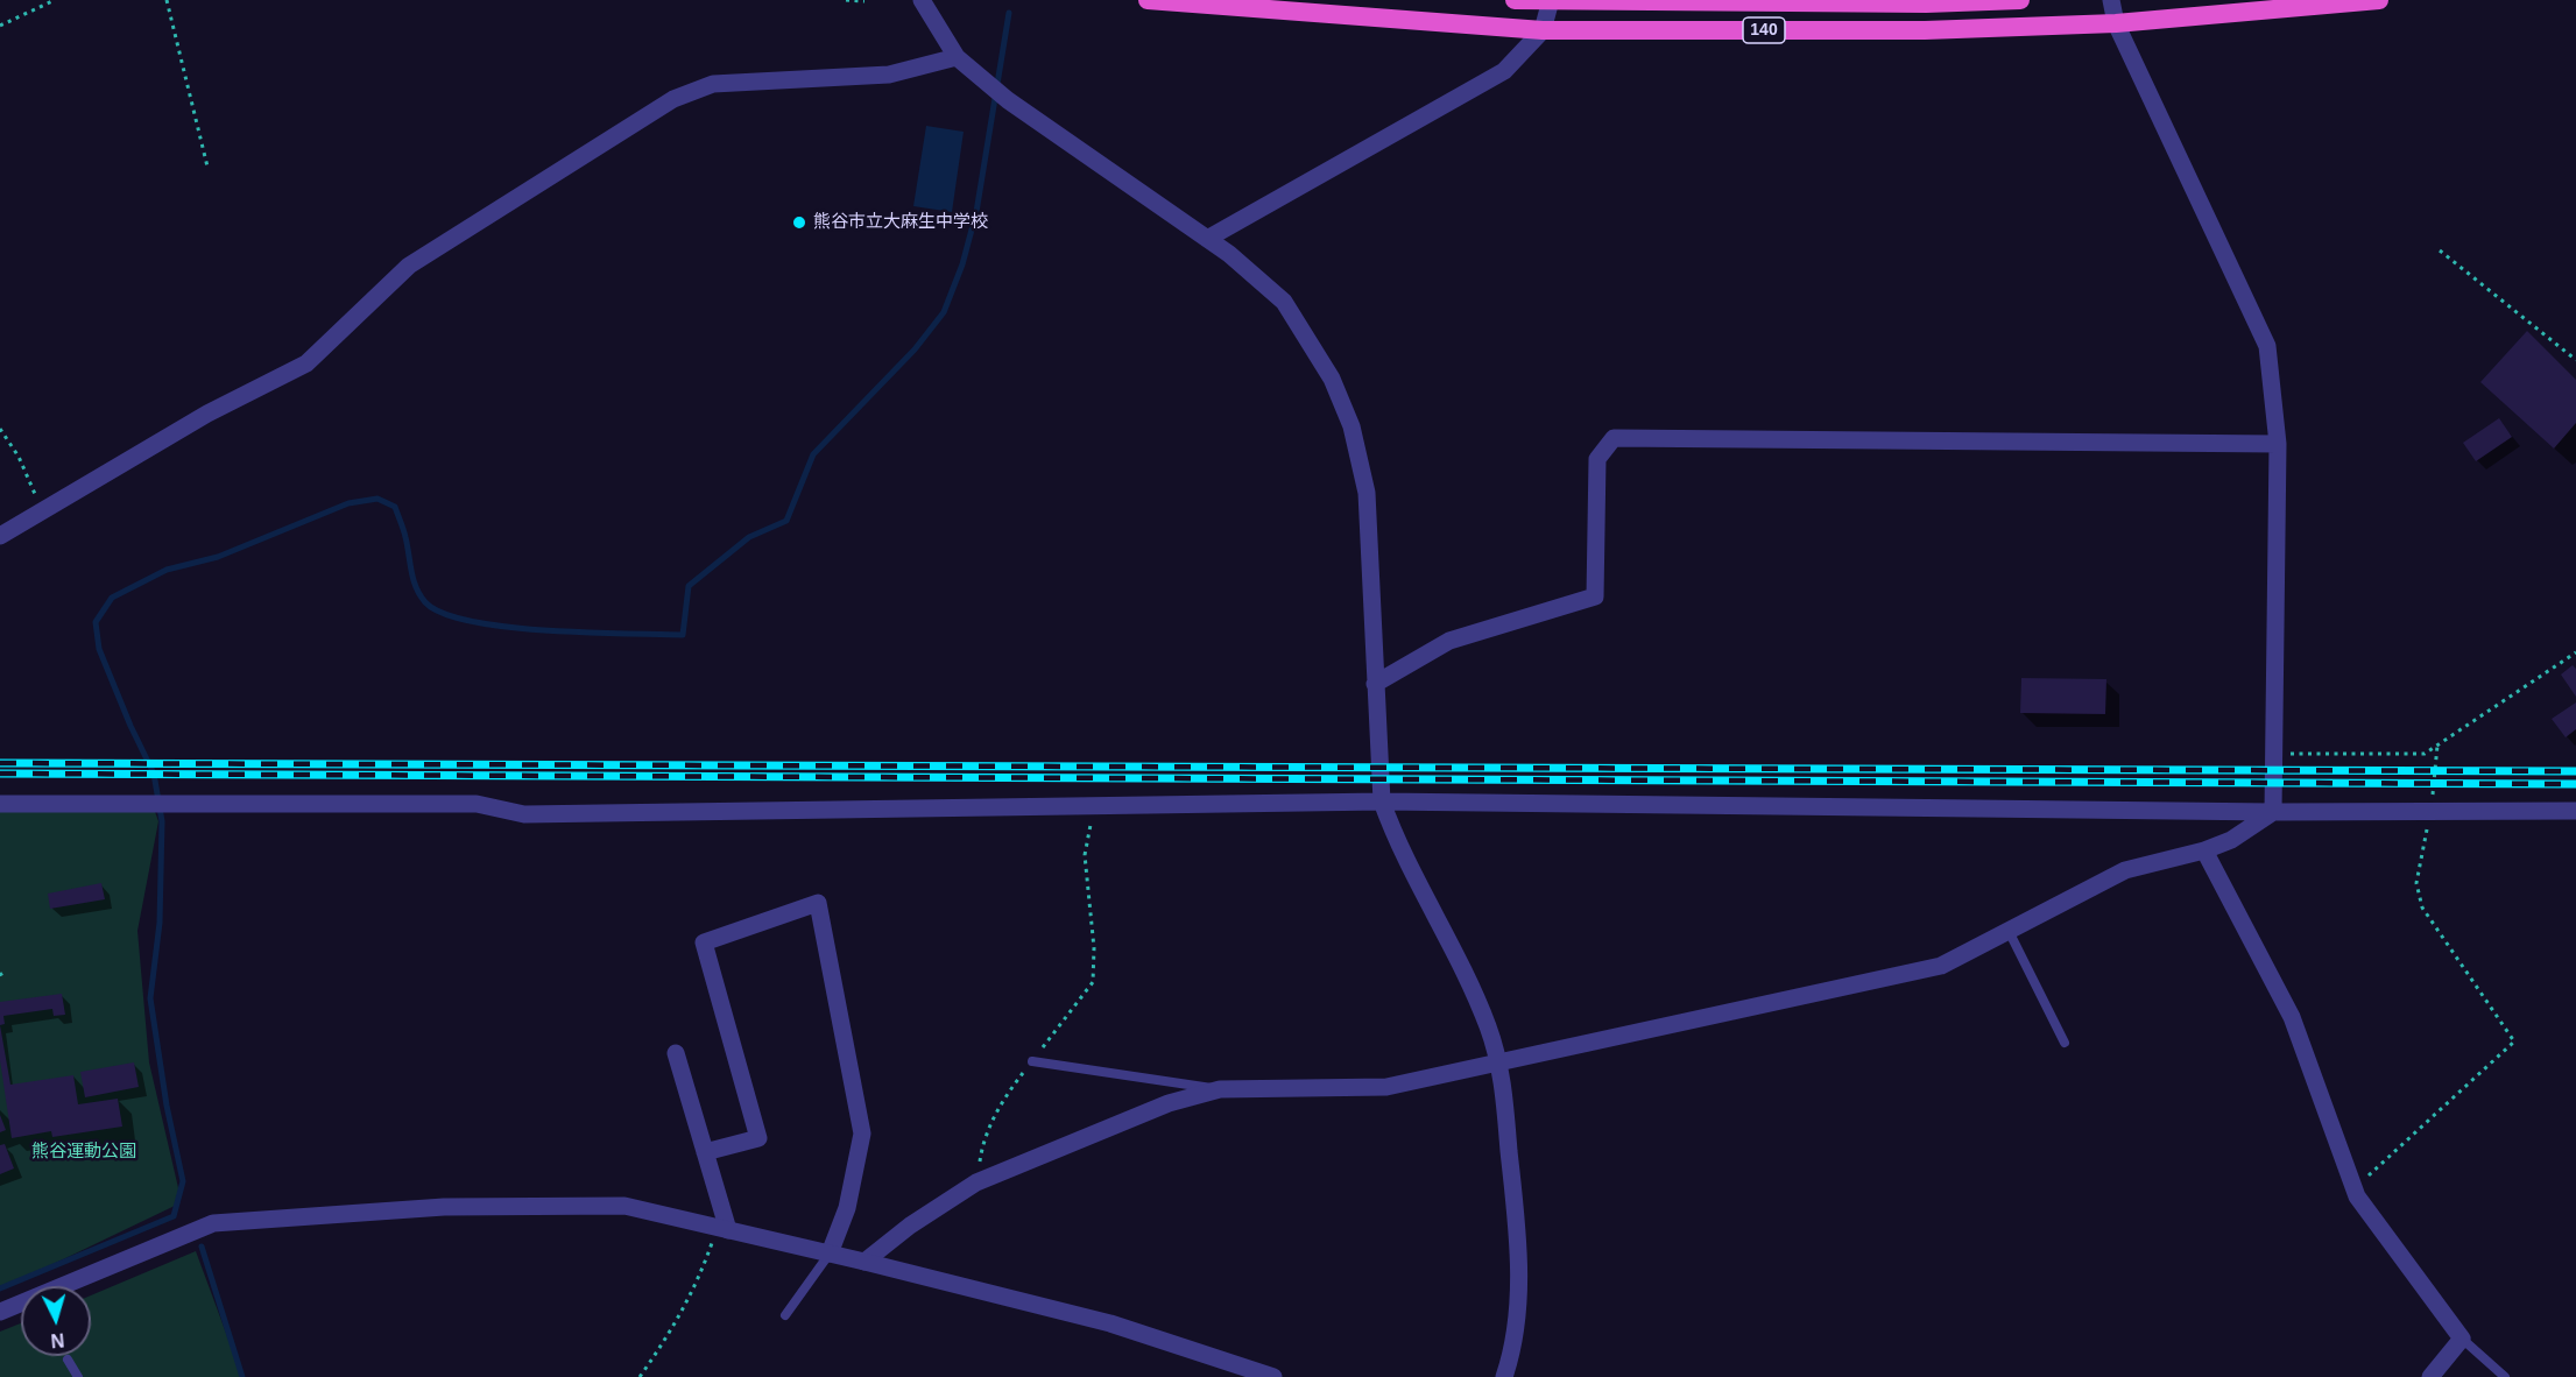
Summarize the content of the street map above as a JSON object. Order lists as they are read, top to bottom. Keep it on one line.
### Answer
{"streets":{"highway":["140"]},"parks":["熊谷運動公園"],"places":["熊谷市立大麻生中学校"],"north":"bottom"}
